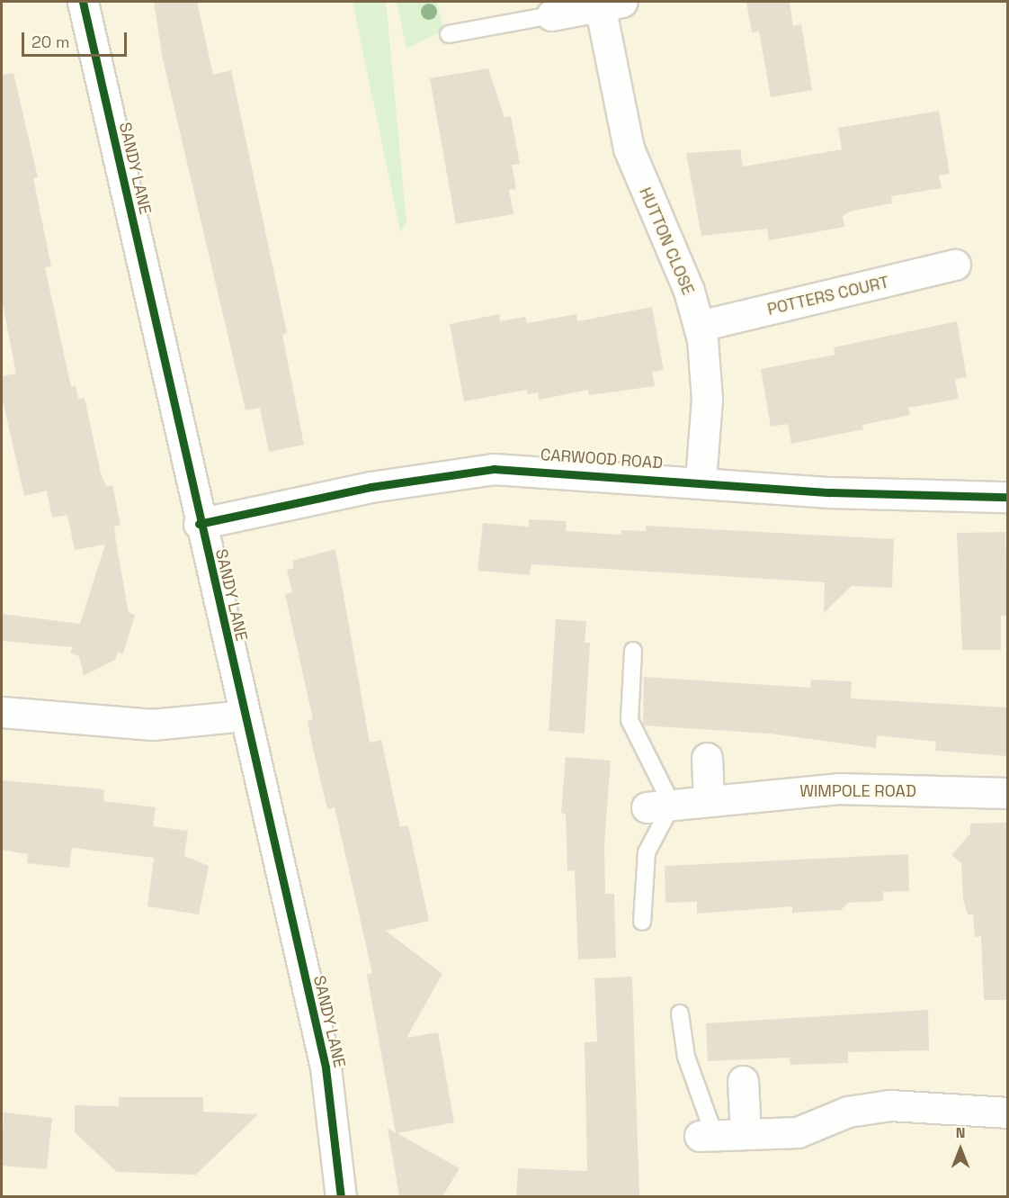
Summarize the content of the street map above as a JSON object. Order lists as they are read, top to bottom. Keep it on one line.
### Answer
{"streets":{"street":["SANDY LANE","HUTTON CLOSE","POTTERS COURT","CARWOOD ROAD","WIMPOLE ROAD"]},"crossings":[["SANDY LANE","CARWOOD ROAD"],["HUTTON CLOSE","POTTERS COURT"],["HUTTON CLOSE","CARWOOD ROAD"]],"scale_bar":"20 m","north":"top"}
